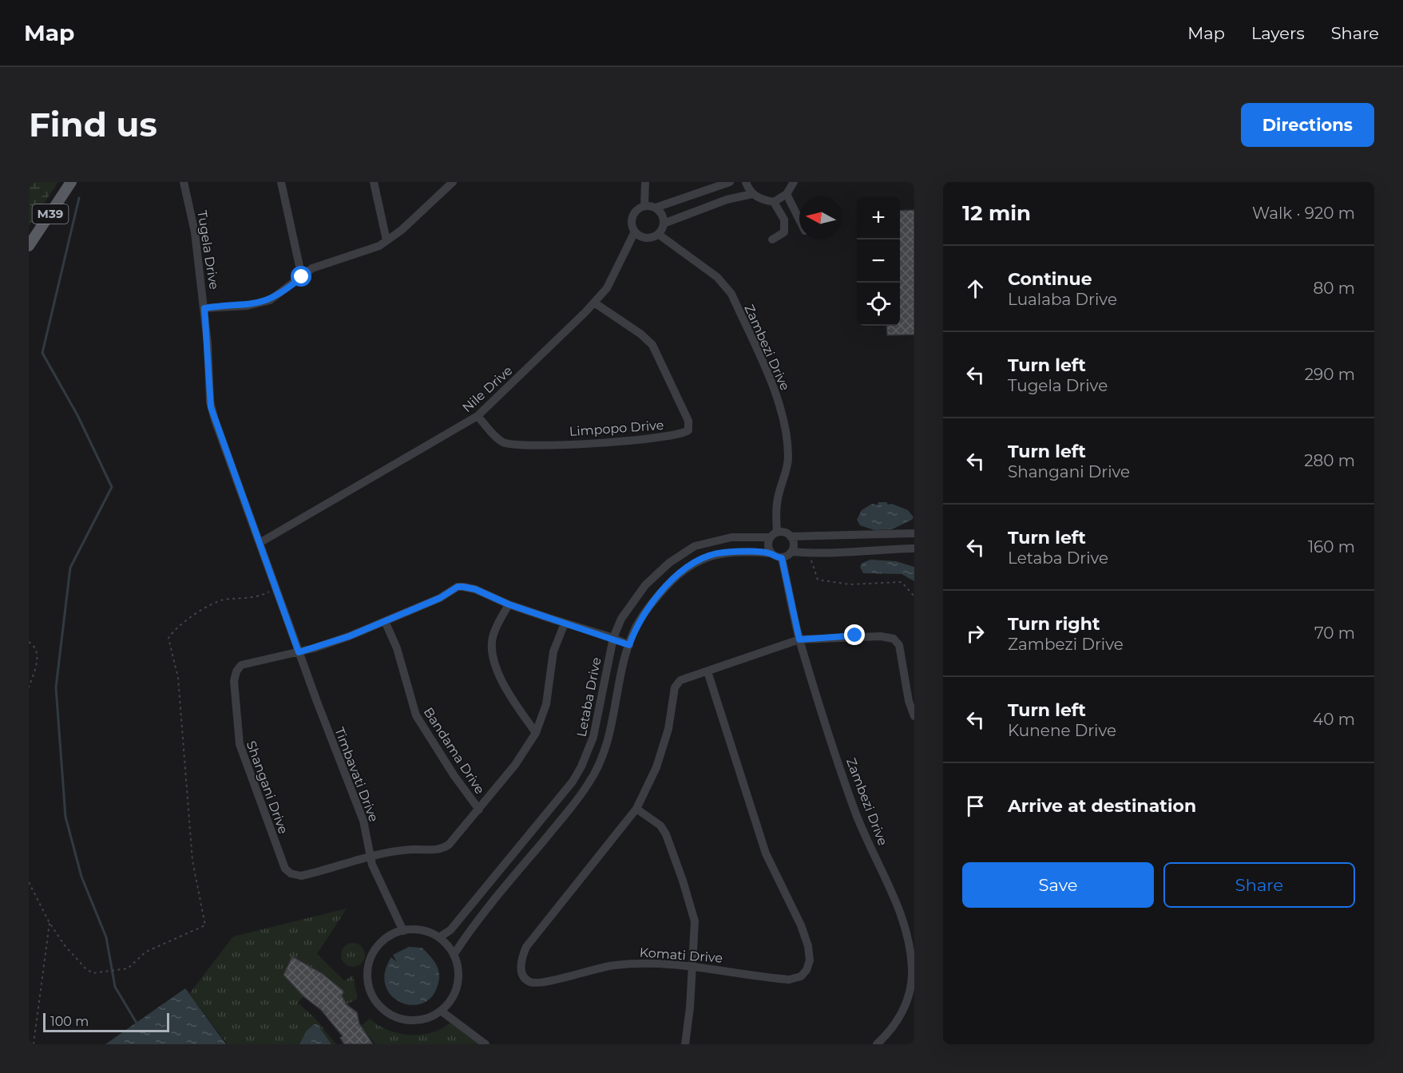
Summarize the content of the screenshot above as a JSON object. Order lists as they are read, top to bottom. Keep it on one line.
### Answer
{"streets":{"main road":["M39"],"street":["Tugela Drive","Zambezi Drive","Nile Drive","Limpopo Drive","Letaba Drive","Bandama Drive","Timbavati Drive","Shangani Drive","Komati Drive"]},"crossings":[["Tugela Drive","Nile Drive"],["Tugela Drive","Timbavati Drive"],["Tugela Drive","Shangani Drive"],["Zambezi Drive","Nile Drive"],["Zambezi Drive","Letaba Drive"],["Zambezi Drive","Komati Drive"],["Nile Drive","Limpopo Drive"],["Letaba Drive","Timbavati Drive"],["Letaba Drive","Shangani Drive"],["Bandama Drive","Shangani Drive"],["Timbavati Drive","Shangani Drive"]],"scale_bar":"100 m","north":"left","page":{"header":"Map","nav":["Map","Layers","Share"],"buttons":["Directions",["Save","Share"]],"title":"Find us","heading":["12 min","Walk · 920 m"],"map_buttons":["+","−"],"list":[["Continue","Lualaba Drive","80 m"],["Turn left","Tugela Drive","290 m"],["Turn left","Shangani Drive","280 m"],["Turn left","Letaba Drive","160 m"],["Turn right","Zambezi Drive","70 m"],["Turn left","Kunene Drive","40 m"],"Arrive at destination"],"scale":"100 m"}}
